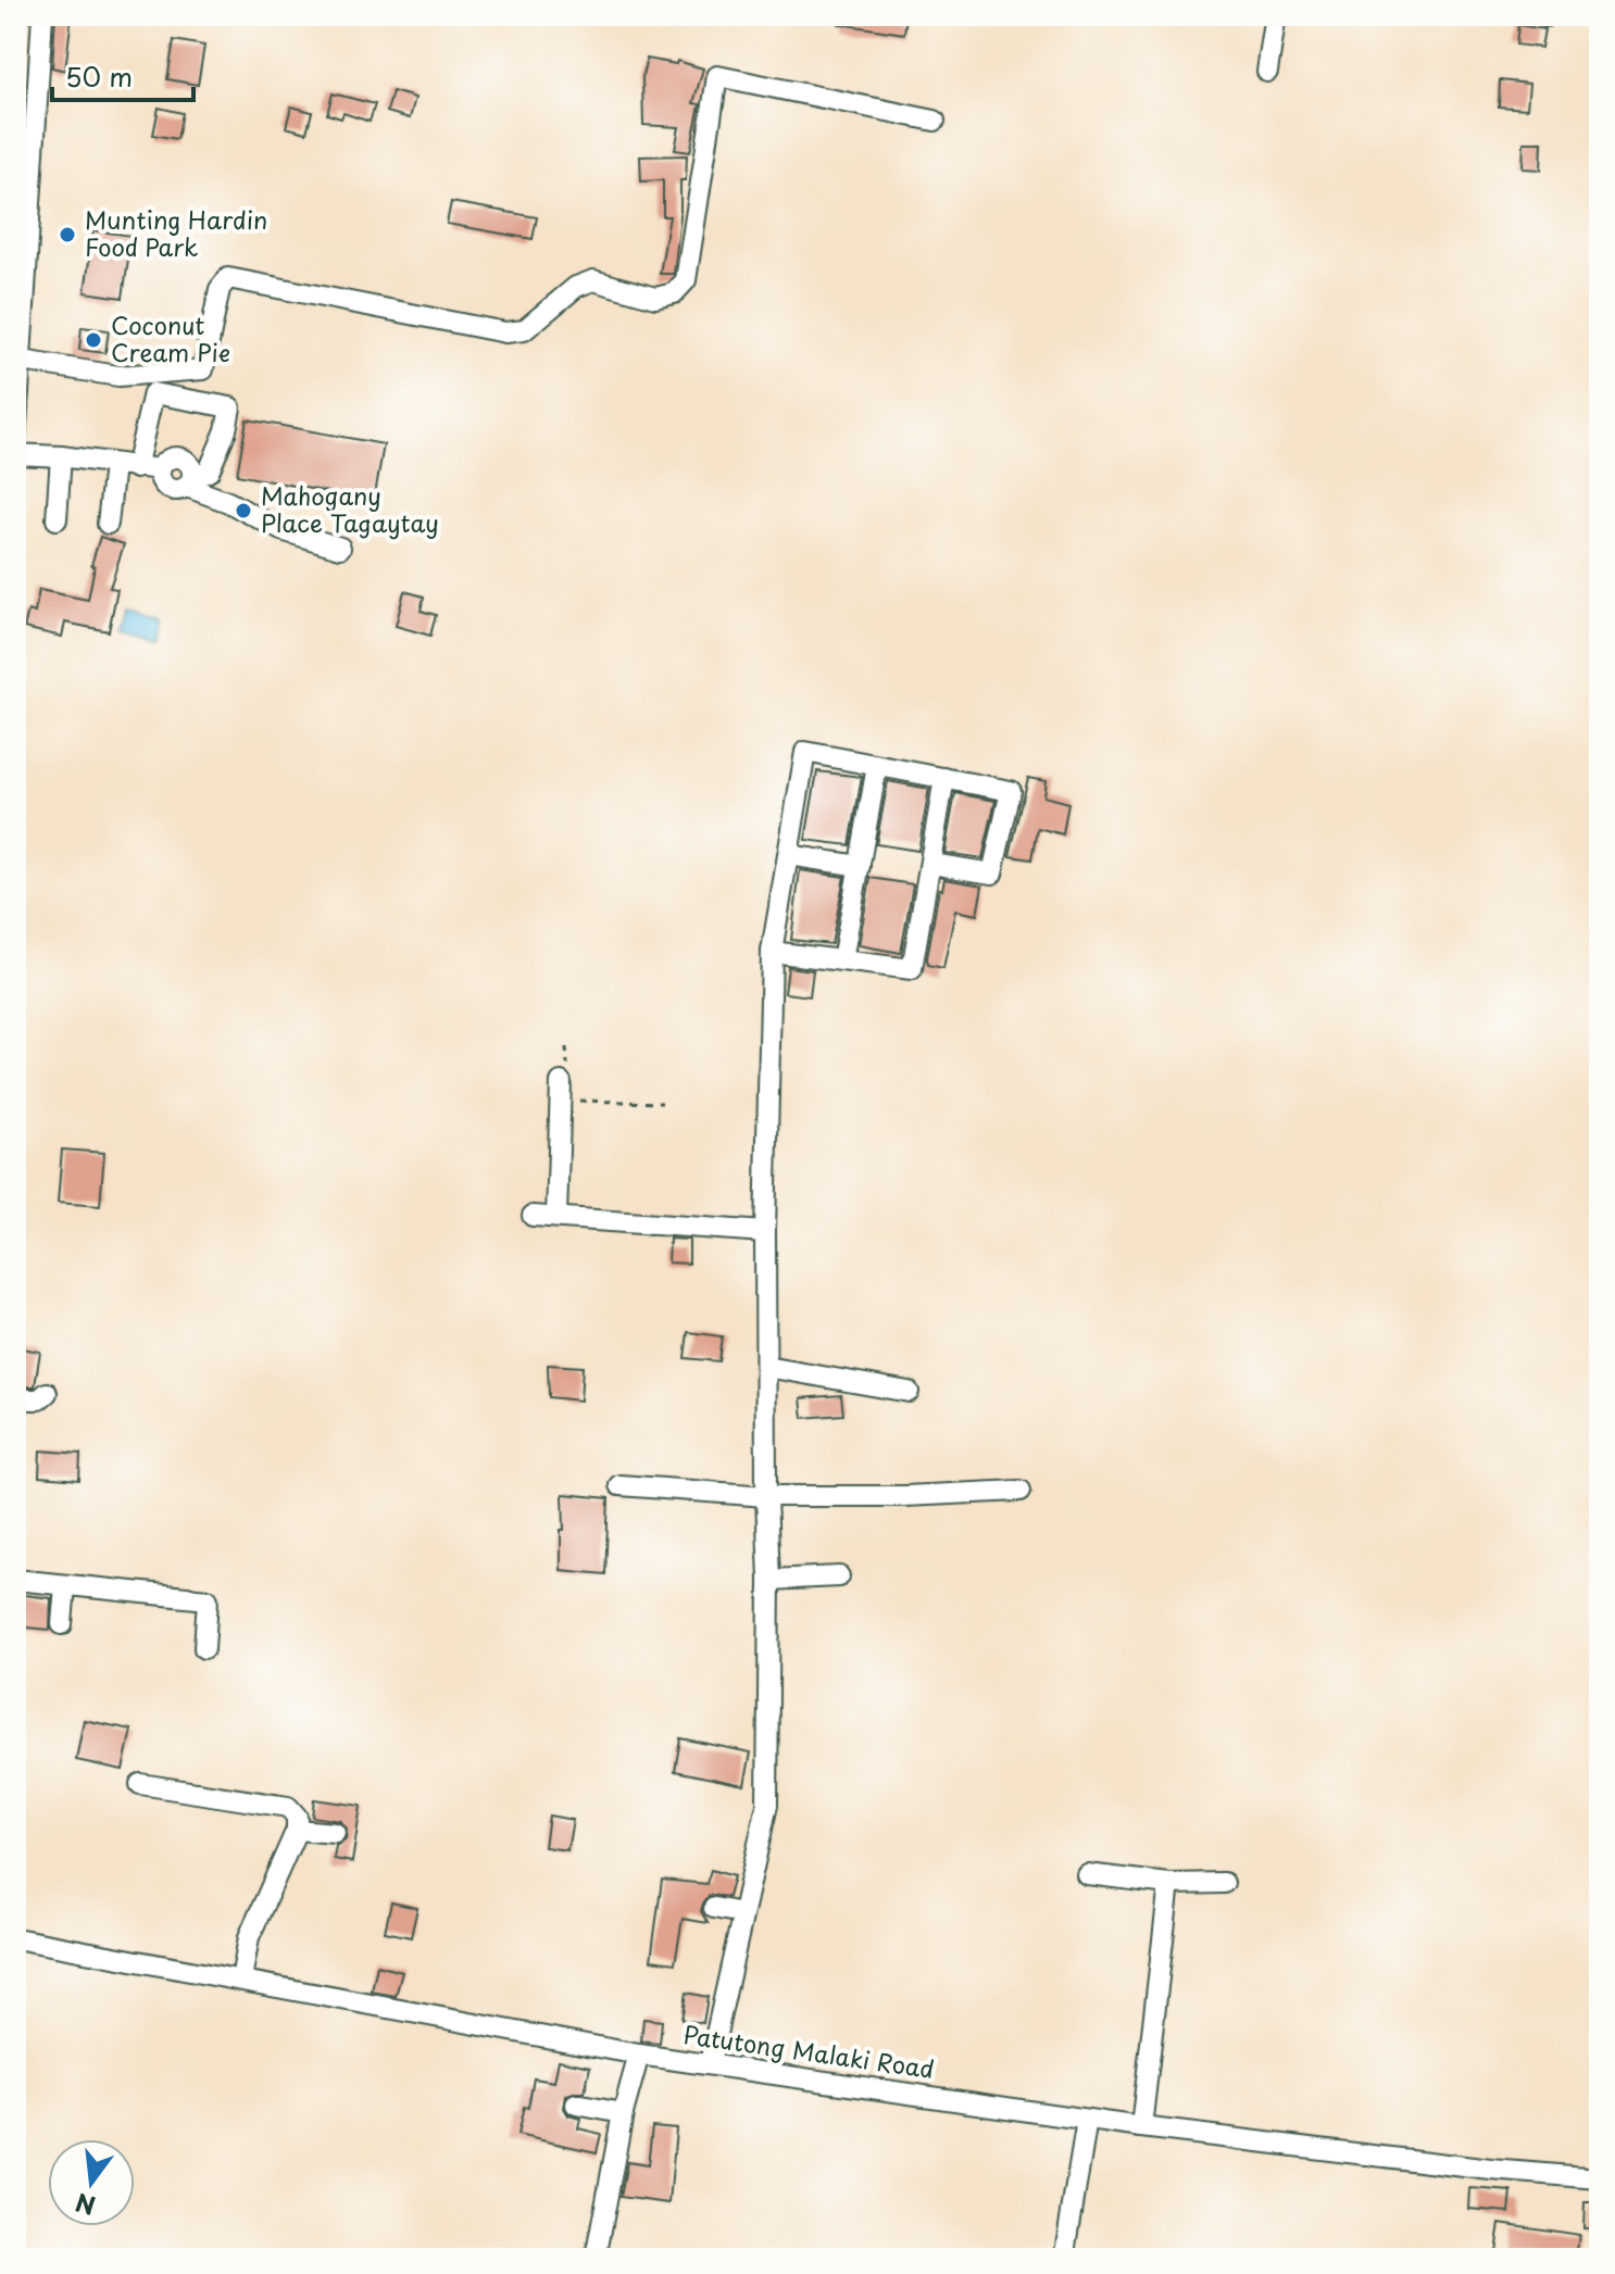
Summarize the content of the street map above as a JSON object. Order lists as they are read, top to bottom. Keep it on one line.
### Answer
{"streets":{"street":["Patutong Malaki Road"]},"places":["Munting Hardin Food Park","Coconut Cream Pie","Mahogany Place Tagaytay"],"scale_bar":"50 m","north":"bottom"}
